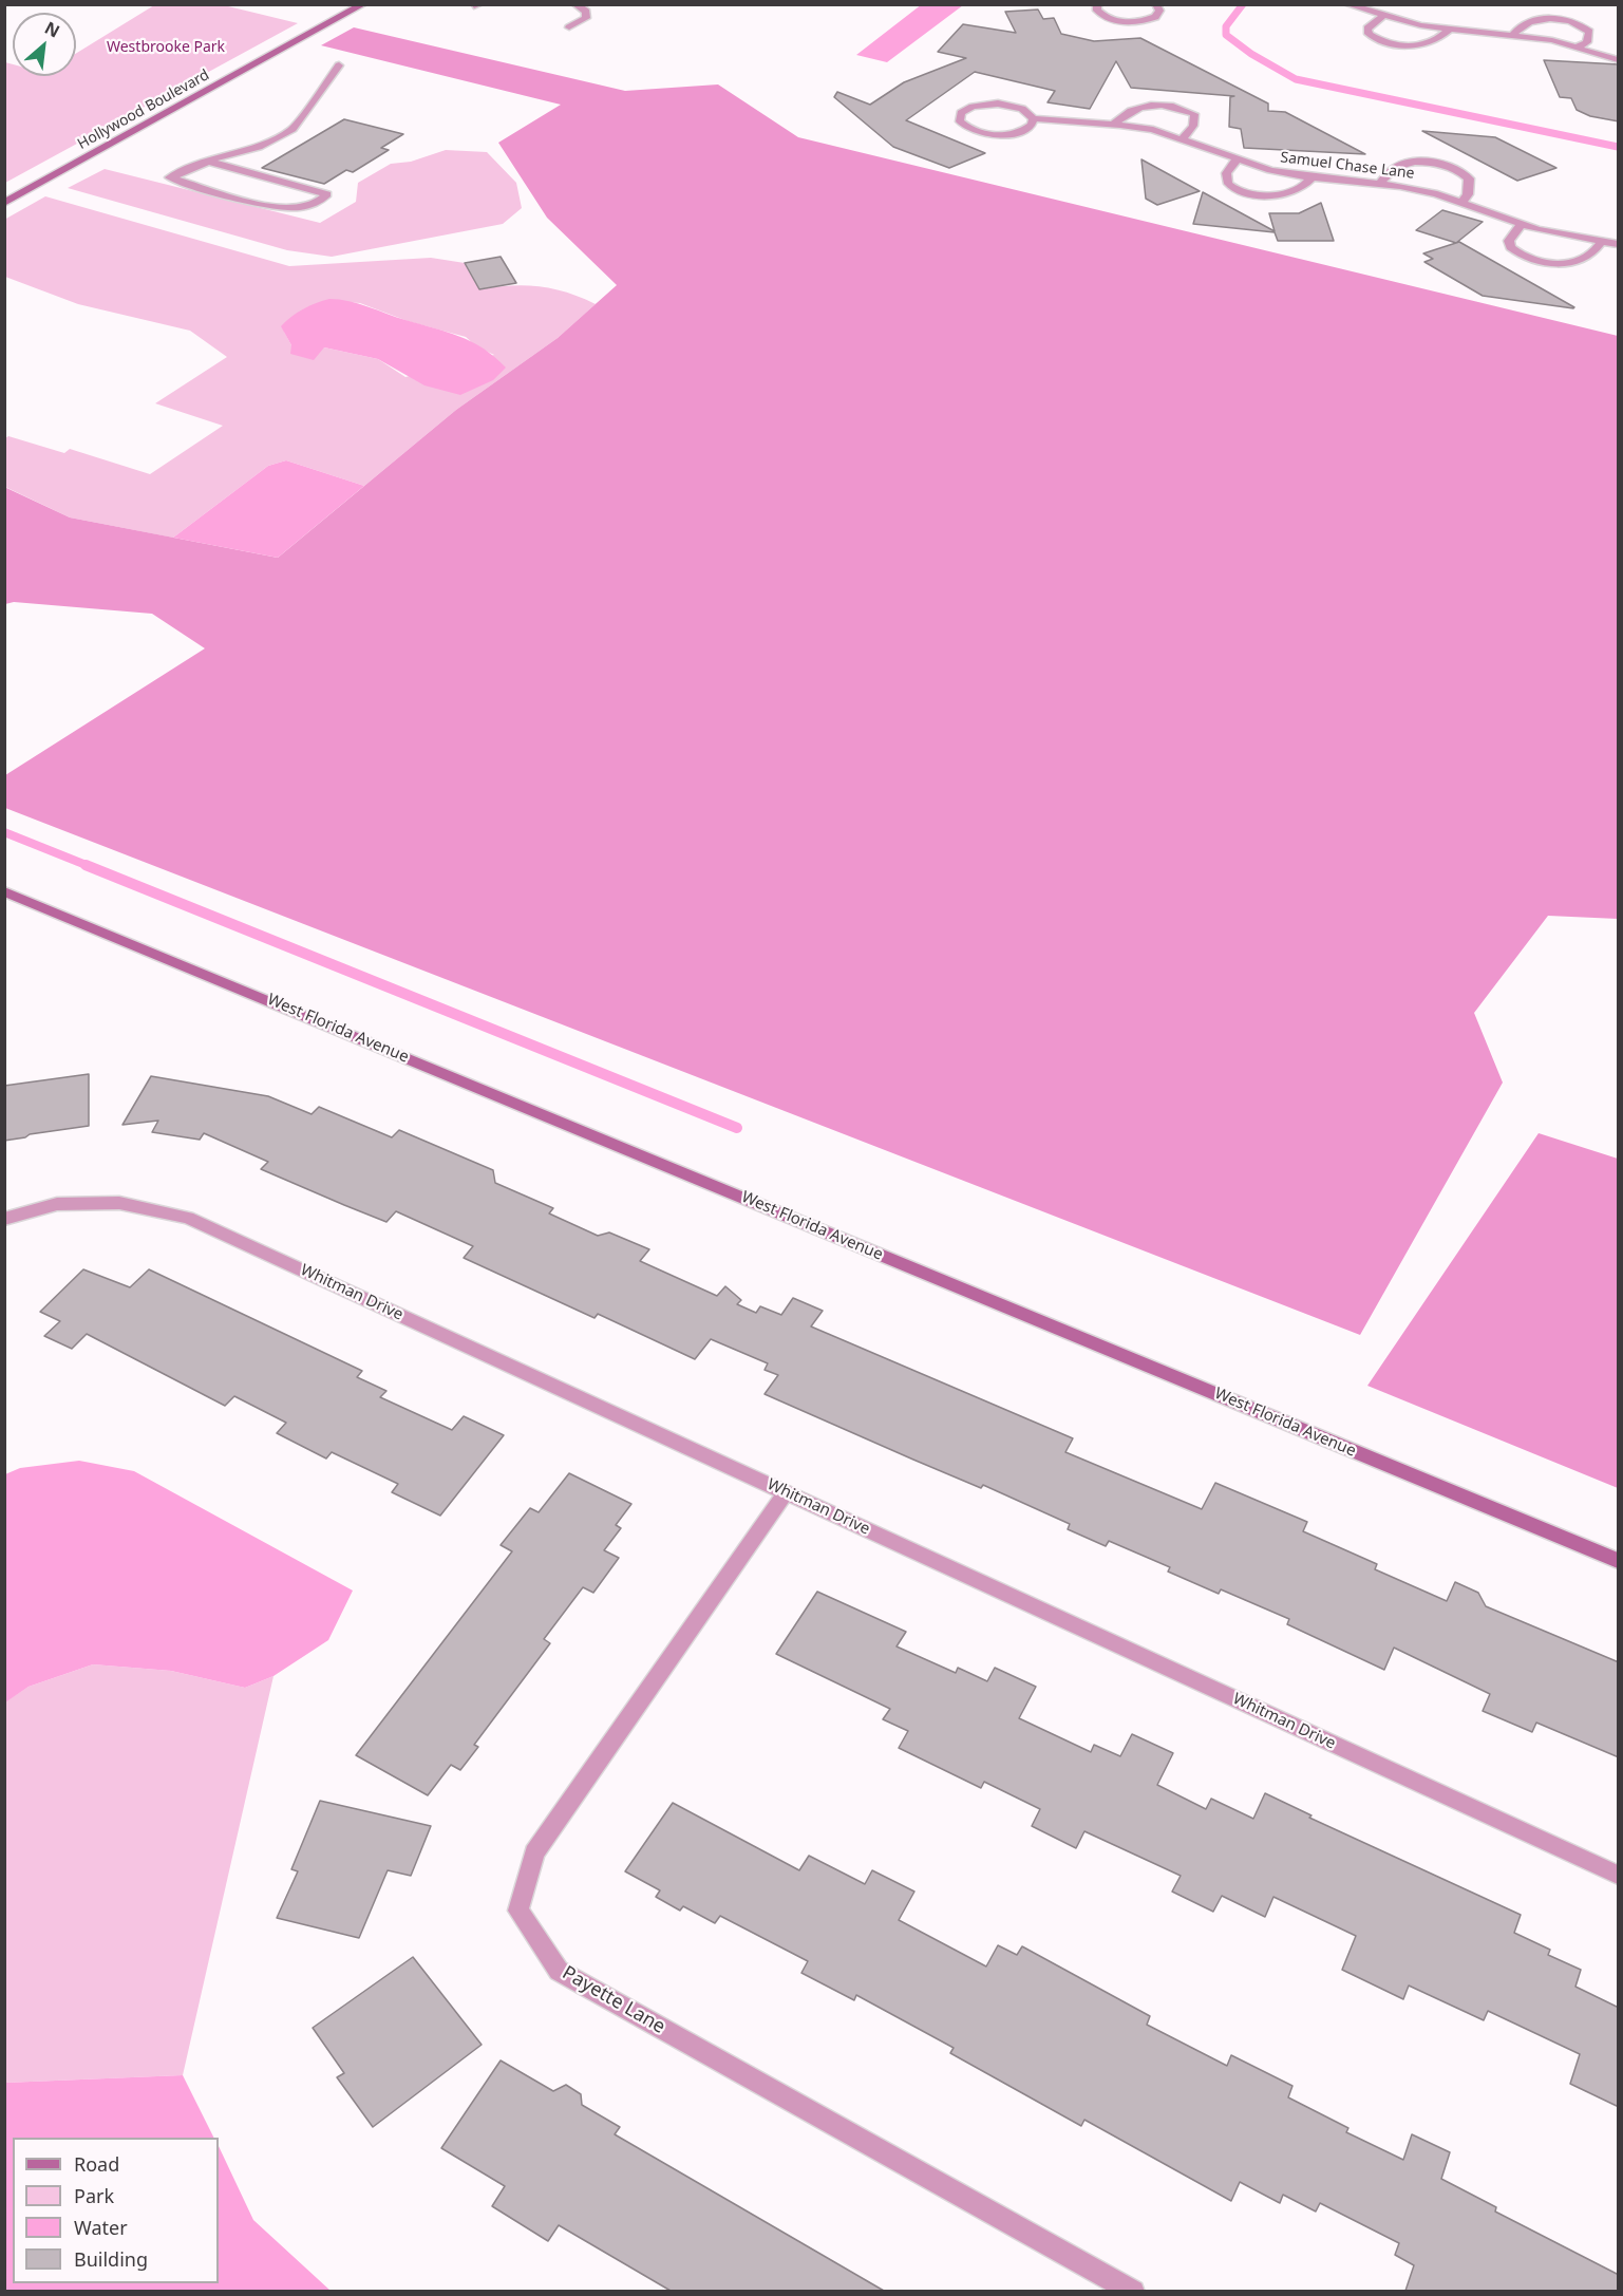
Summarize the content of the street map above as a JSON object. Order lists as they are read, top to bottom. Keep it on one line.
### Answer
{"streets":{"street":["Hollywood Boulevard","Samuel Chase Lane","West Florida Avenue","Whitman Drive","Payette Lane"]},"crossings":[["Whitman Drive","Payette Lane"]],"parks":["Westbrooke Park"],"legend":["Road","Park","Water","Building"],"north":"top right"}
